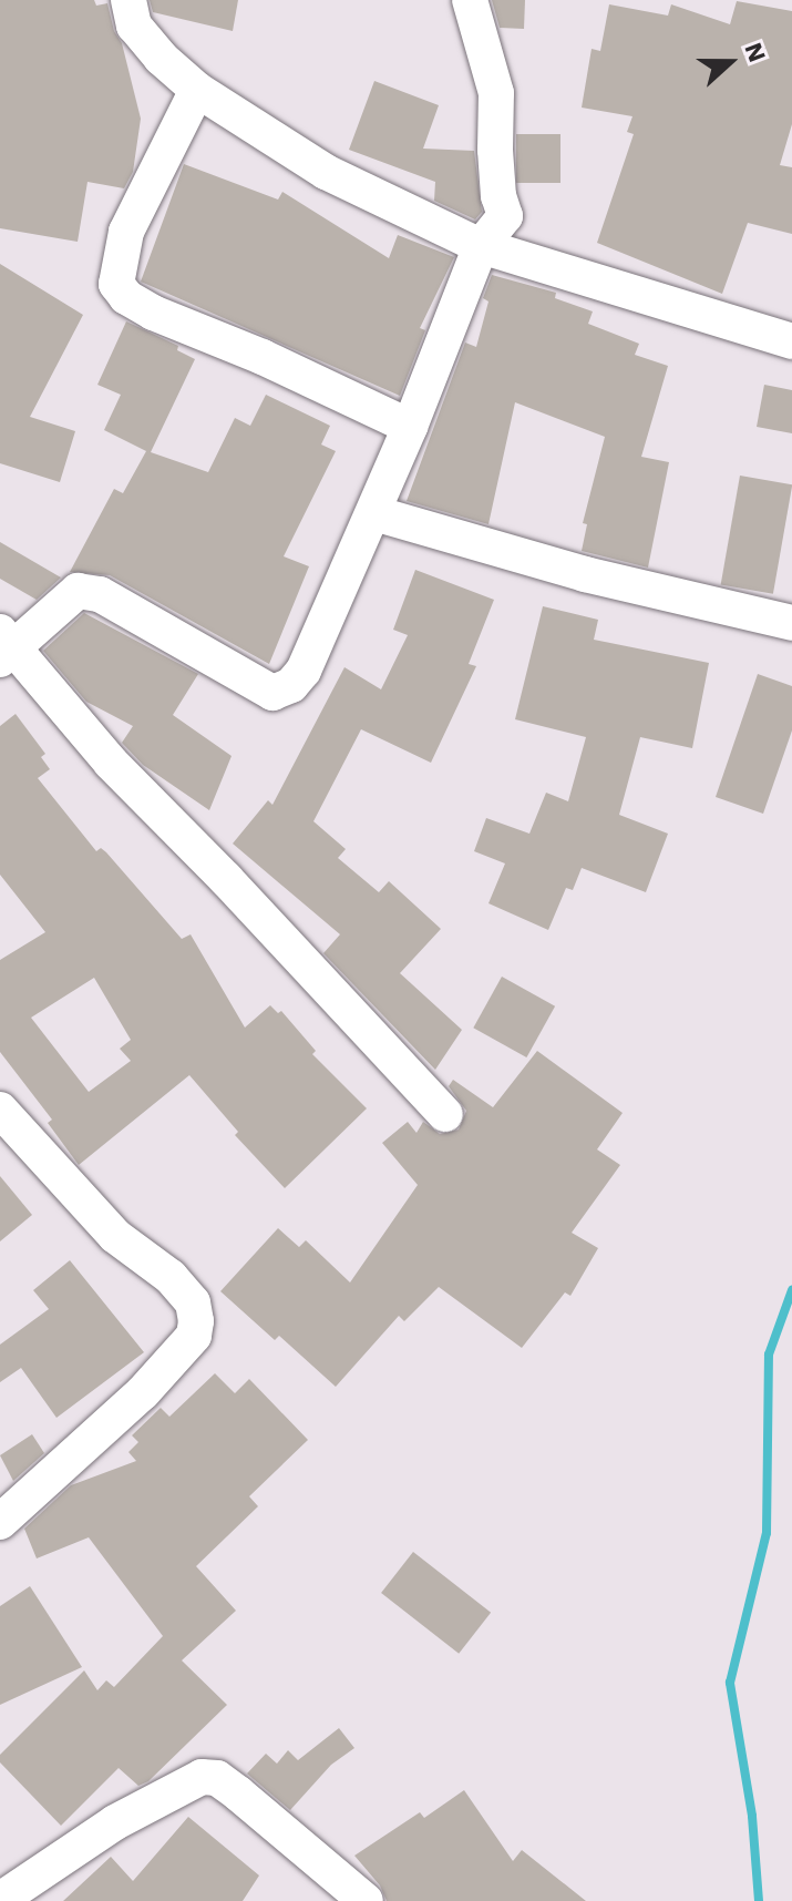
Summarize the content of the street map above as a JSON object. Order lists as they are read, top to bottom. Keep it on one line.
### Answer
{"north":"right"}
